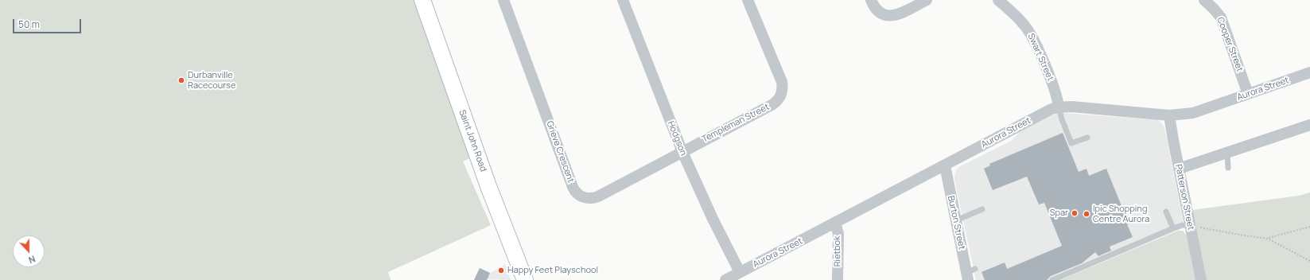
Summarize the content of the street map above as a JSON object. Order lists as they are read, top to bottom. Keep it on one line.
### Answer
{"streets":{"main road":["Saint John Road"],"street":["Cooper Street","Swart Street","Aurora Street","Templeman Street","Hodgson","Grieve Crescent","Patterson Street","Burton Street","Rietbok"]},"crossings":[["Cooper Street","Aurora Street"],["Swart Street","Aurora Street"],["Aurora Street","Hodgson"],["Aurora Street","Patterson Street"],["Aurora Street","Burton Street"],["Aurora Street","Rietbok"],["Templeman Street","Hodgson"],["Templeman Street","Grieve Crescent"],["Hodgson","Grieve Crescent"]],"places":["Durbanville Racecourse","Spar","Ipic Shopping Centre Aurora","Happy Feet Playschool"],"scale_bar":"50 m","north":"bottom"}
